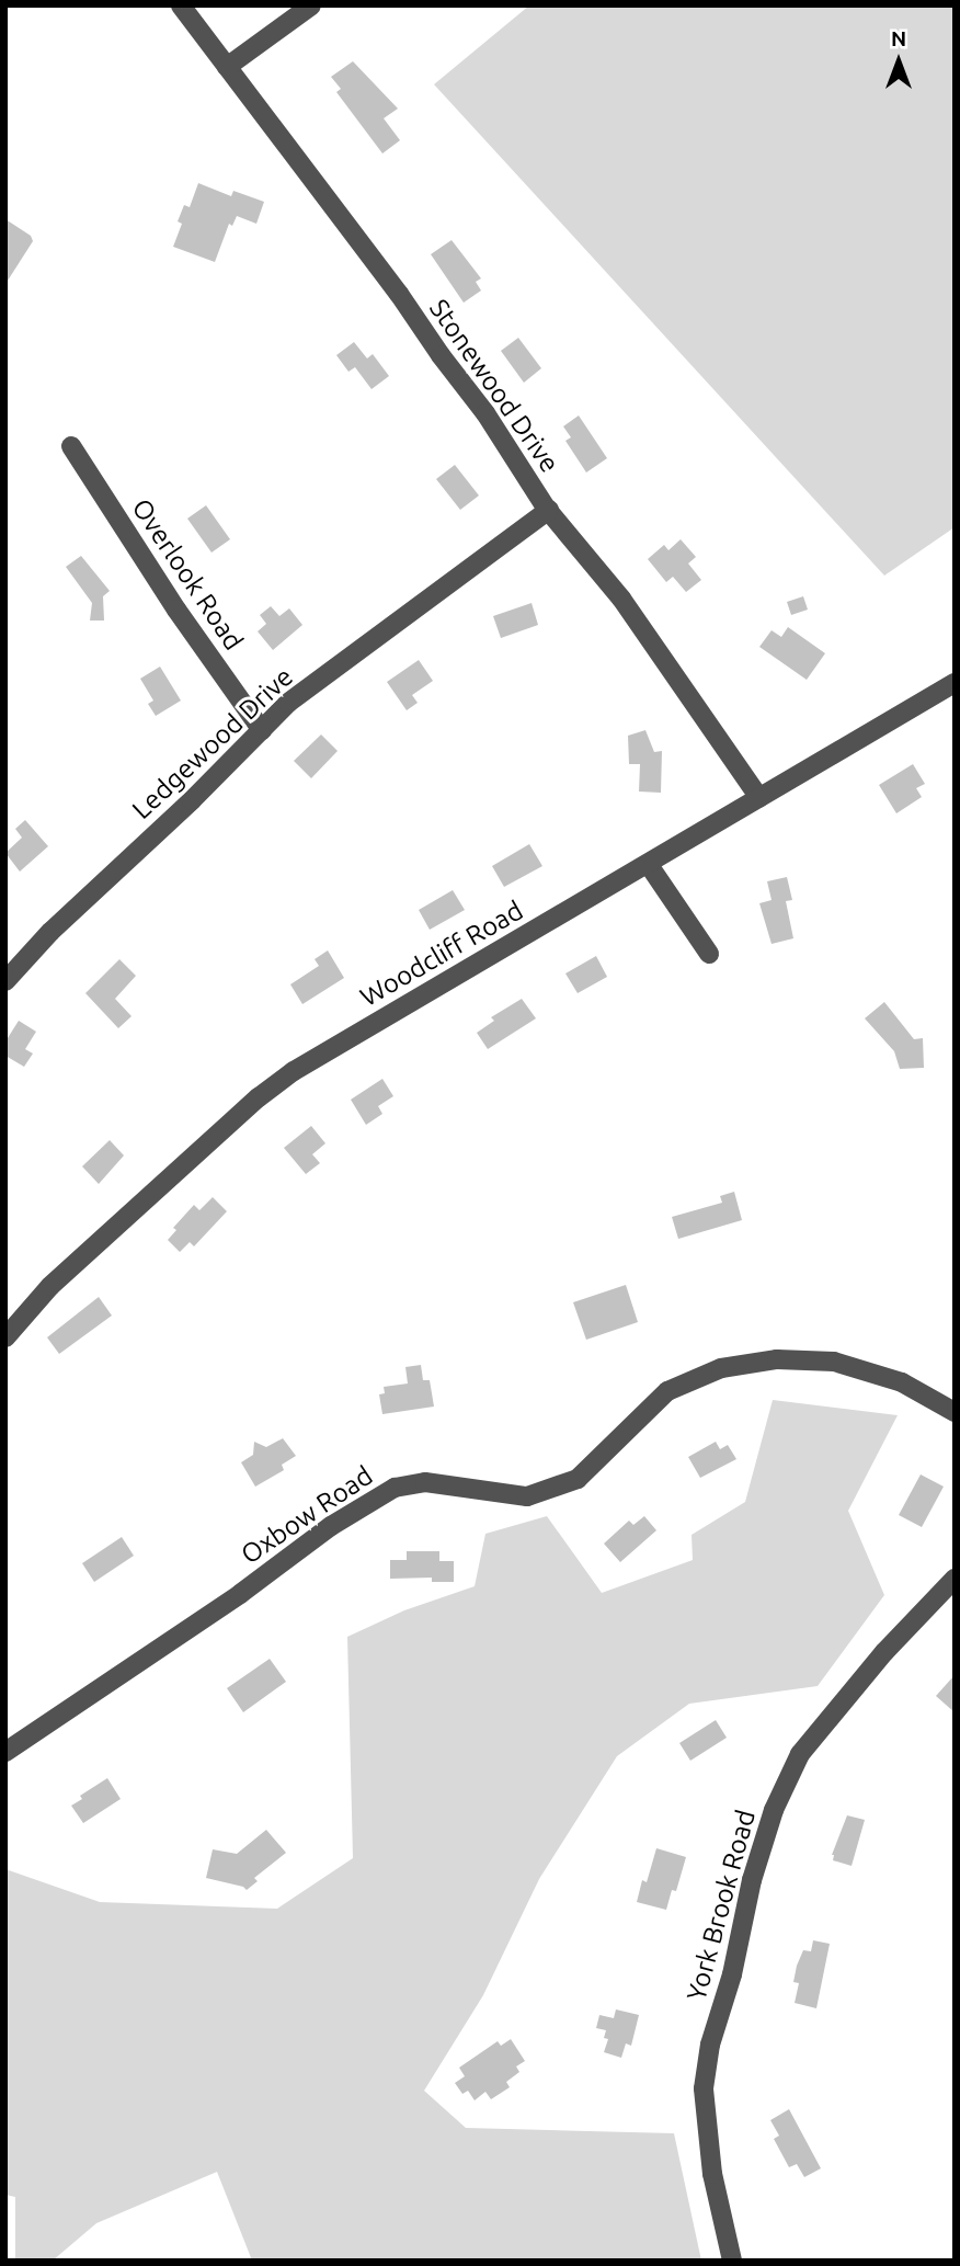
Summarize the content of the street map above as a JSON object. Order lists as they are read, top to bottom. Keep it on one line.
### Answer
{"streets":{"street":["Stonewood Drive","Overlook Road","Ledgewood Drive","Woodcliff Road","Oxbow Road","York Brook Road"]},"crossings":[["Stonewood Drive","Ledgewood Drive"],["Stonewood Drive","Woodcliff Road"],["Overlook Road","Ledgewood Drive"]],"north":"top"}
